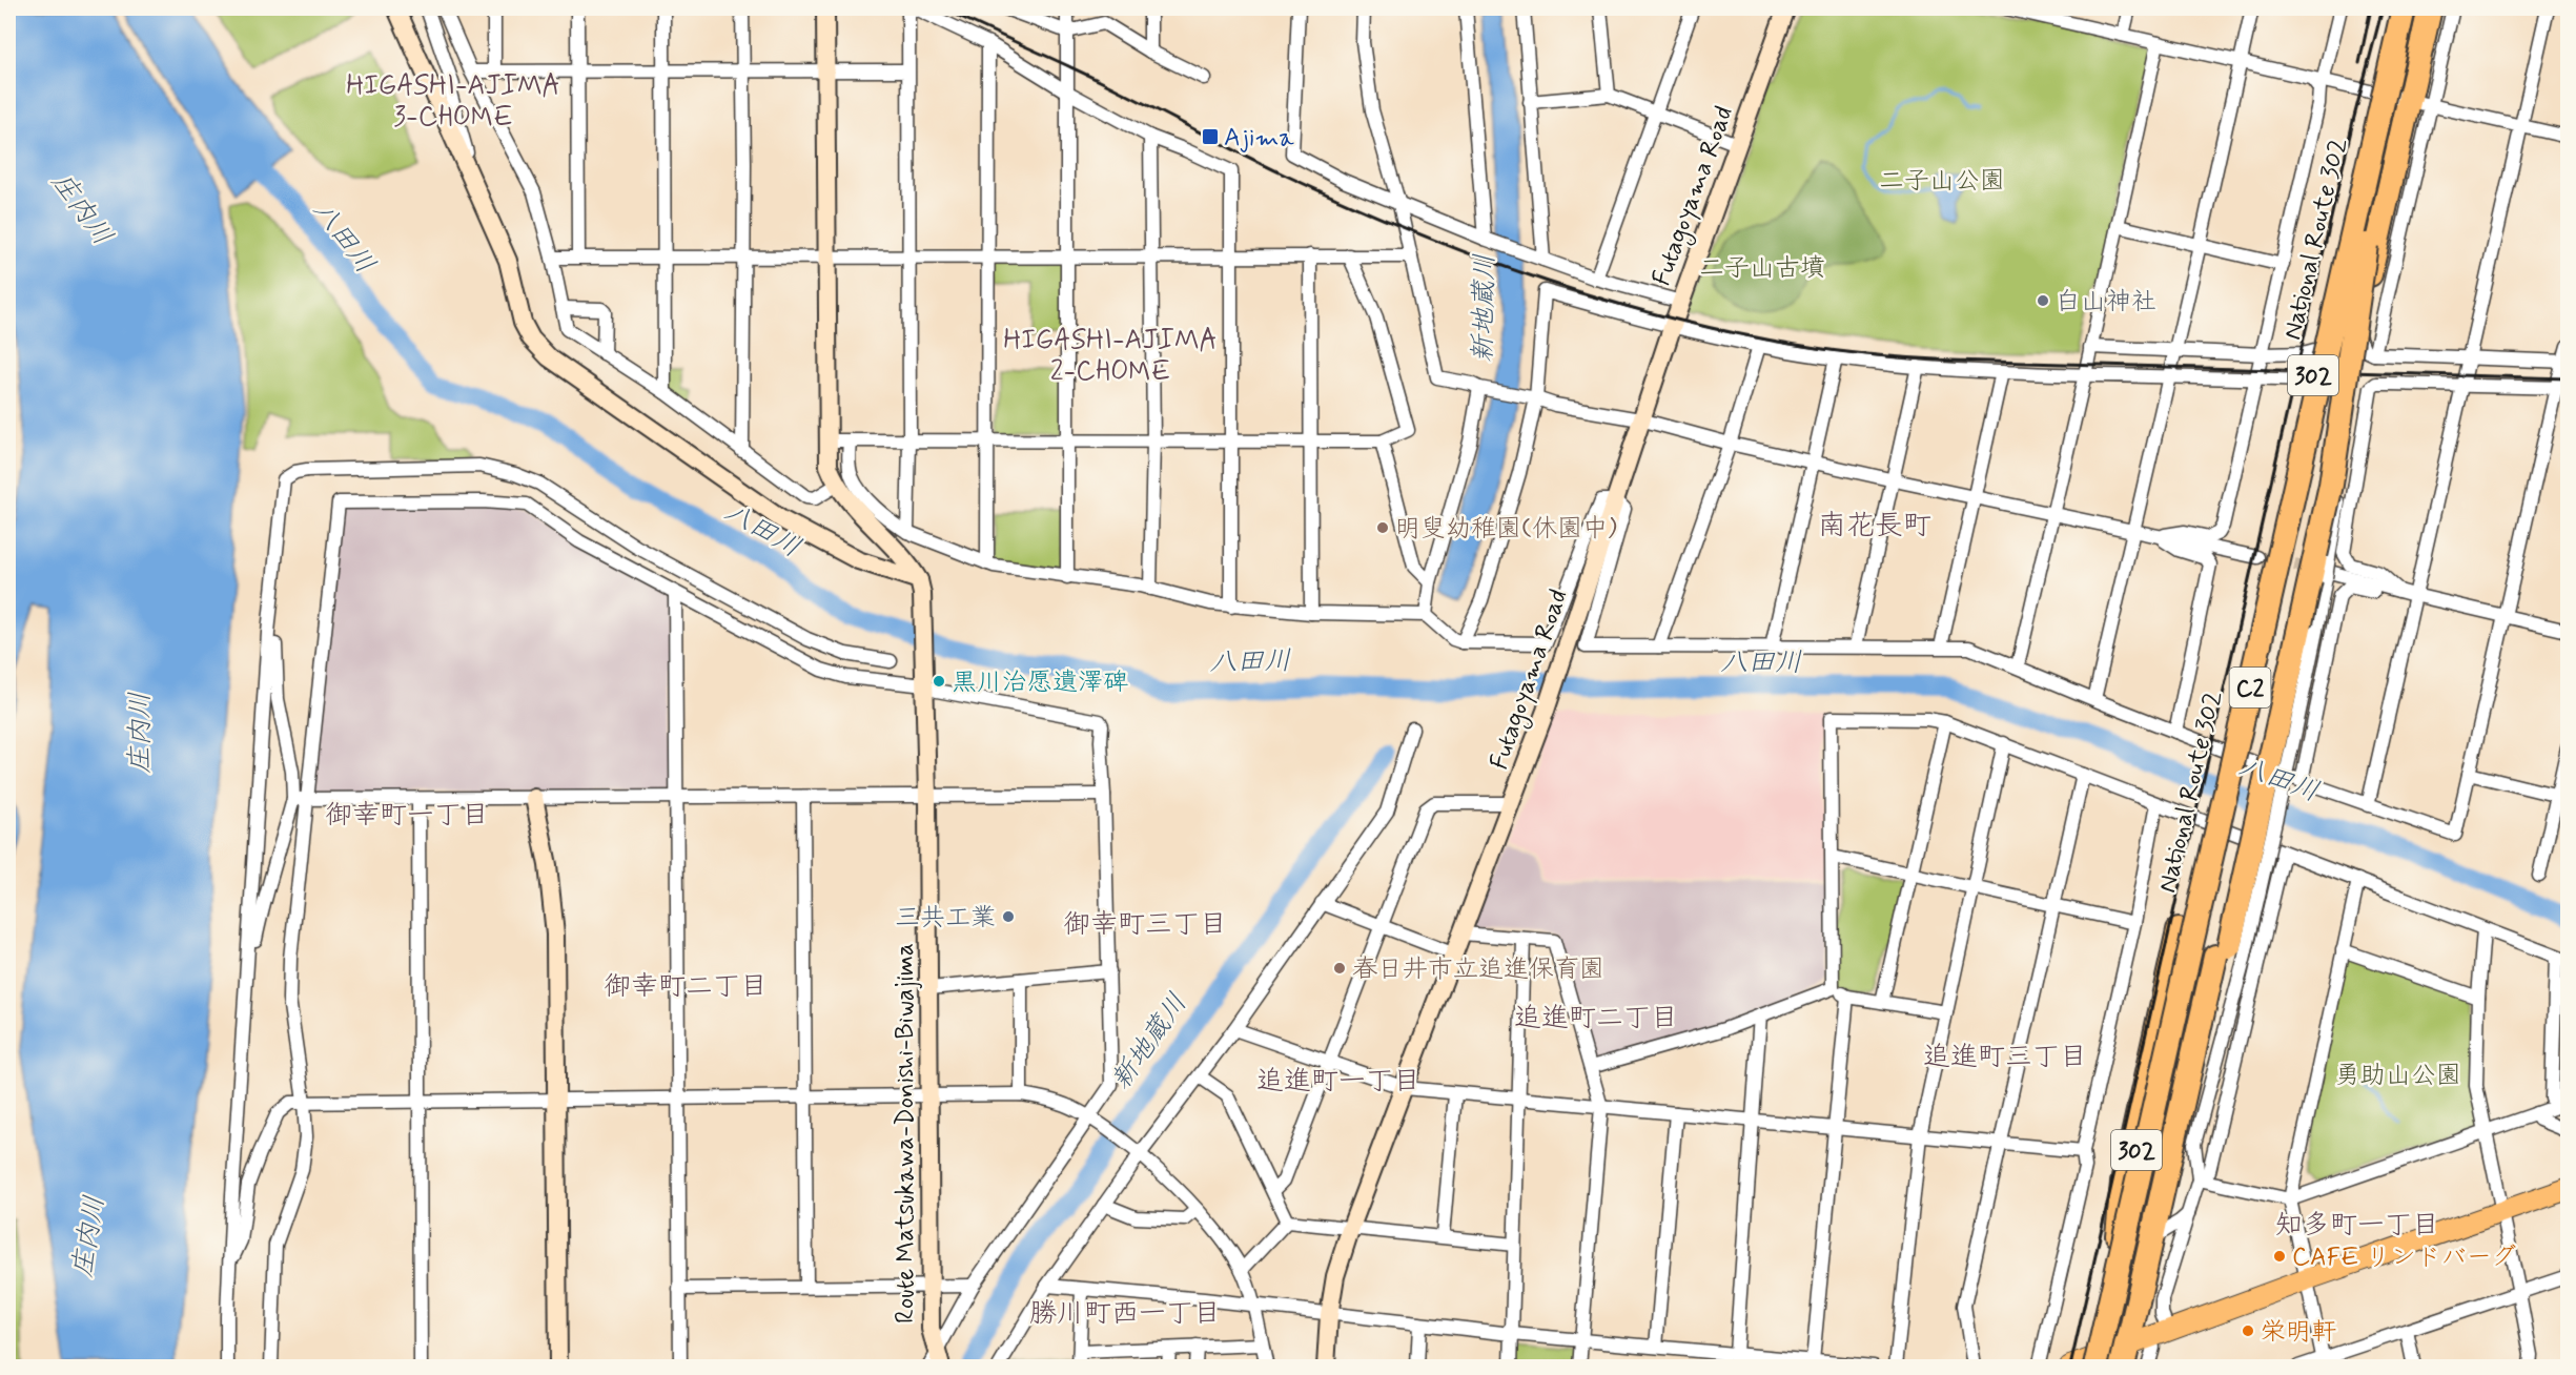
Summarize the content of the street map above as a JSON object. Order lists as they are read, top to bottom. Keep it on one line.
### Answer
{"streets":{"highway":["National Route 302","302","C2"],"street":["Futagoyama Road","Route Matsukawa-Donishi-Biwajima"]},"crossings":[["302","C2"]],"districts":["HIGASHI-AJIMA 3-CHOME","HIGASHI-AJIMA 2-CHOME","南花長町","御幸町一丁目","御幸町三丁目","御幸町二丁目","追進町二丁目","追進町三丁目","追進町一丁目","知多町一丁目","勝川町西一丁目"],"water":["庄内川","八田川","新地蔵川"],"parks":["二子山公園","二子山古墳","勇助山公園"],"places":{"transit":["Ajima"],"other":["白山神社","明叟幼稚園(休園中)","黒川治愿遺澤碑","三共工業","春日井市立追進保育園","CAFE リンドバーグ","栄明軒"]}}
